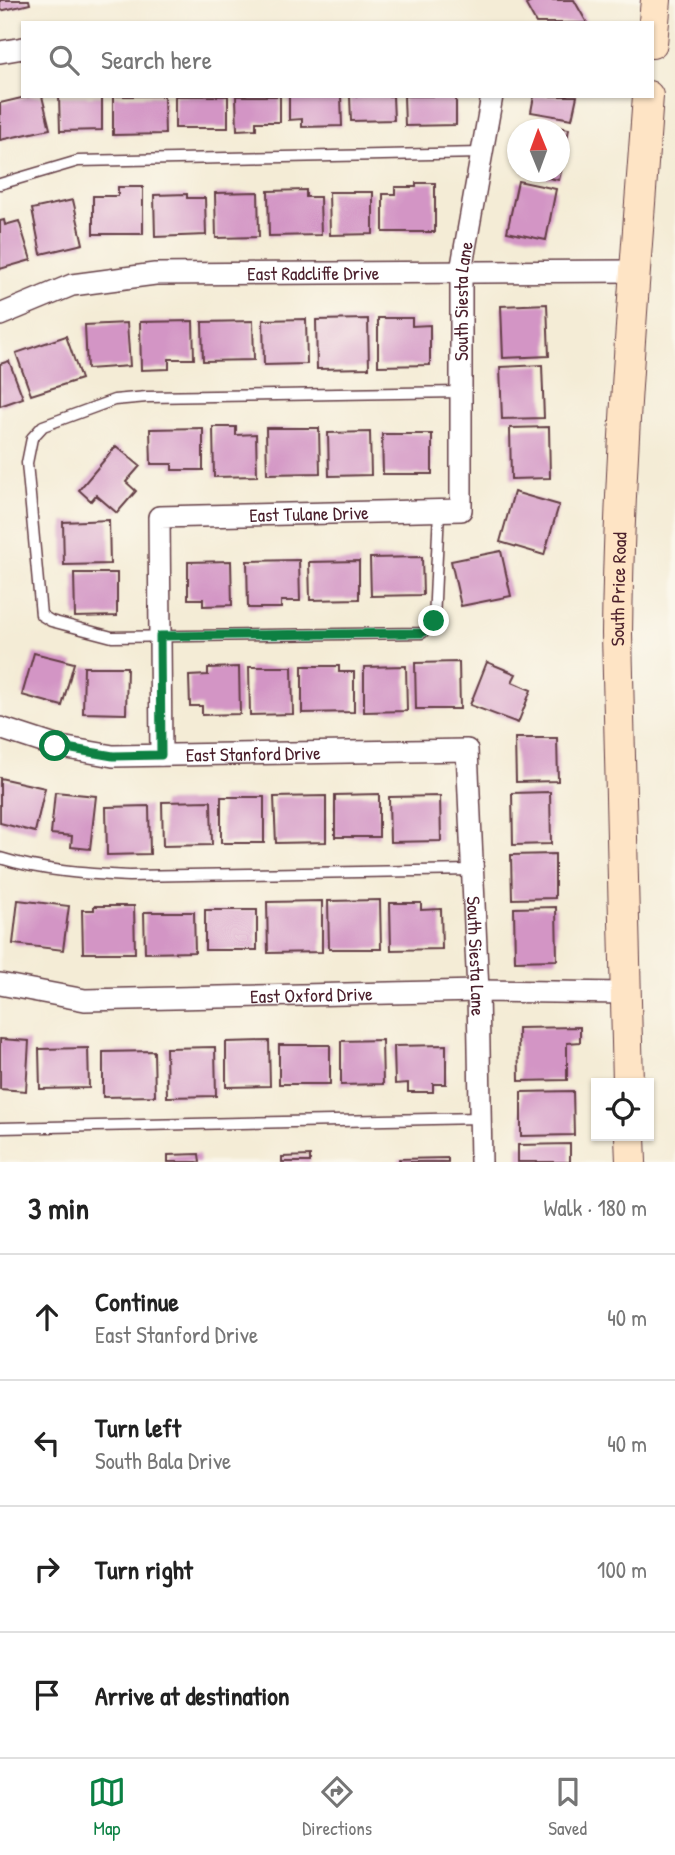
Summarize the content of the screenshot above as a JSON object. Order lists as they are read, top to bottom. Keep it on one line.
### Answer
{"streets":{"main road":["South Price Road"],"street":["East Radcliffe Drive","South Siesta Lane","East Tulane Drive","East Stanford Drive","East Oxford Drive"]},"crossings":[["East Radcliffe Drive","South Siesta Lane"],["East Radcliffe Drive","South Price Road"],["South Siesta Lane","East Tulane Drive"],["South Siesta Lane","East Stanford Drive"],["South Siesta Lane","East Oxford Drive"],["South Price Road","East Oxford Drive"]],"north":"top","page":{"search":"Search here","heading":["3 min","Walk · 180 m"],"list":[["Continue","East Stanford Drive","40 m"],["Turn left","South Bala Drive","40 m"],["Turn right","100 m"],"Arrive at destination"],"nav":["Map","Directions","Saved"]}}
